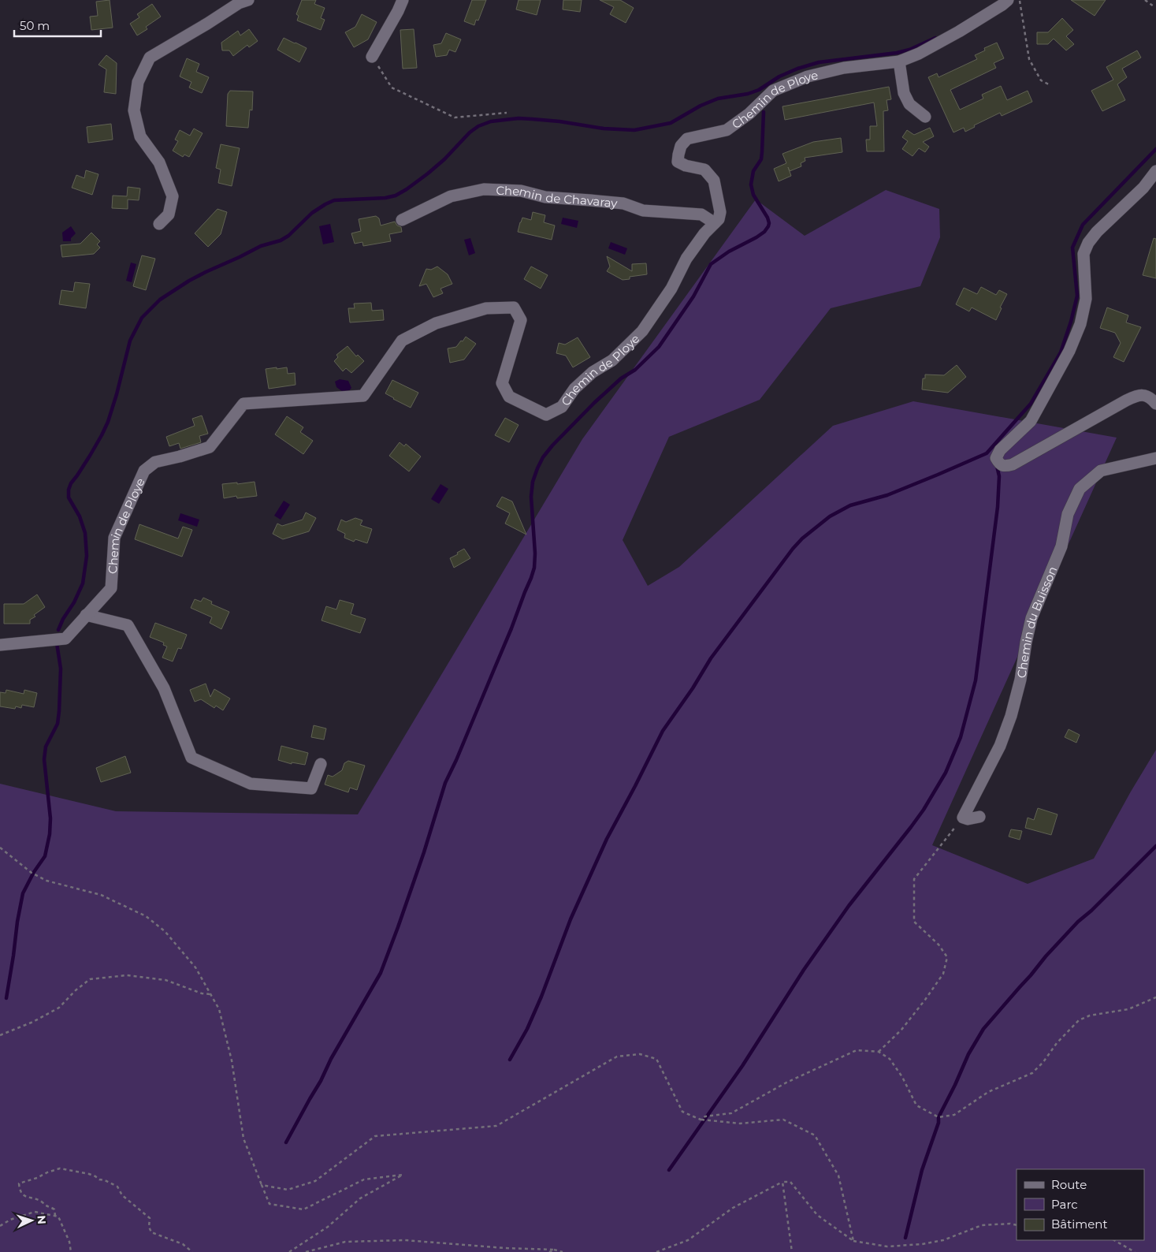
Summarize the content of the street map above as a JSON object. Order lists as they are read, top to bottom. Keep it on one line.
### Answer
{"streets":{"street":["Chemin de Ploye","Chemin de Chavaray","Chemin du Buisson"]},"crossings":[["Chemin de Ploye","Chemin de Chavaray"]],"legend":["Route","Parc","Bâtiment"],"scale_bar":"50 m","north":"right"}
